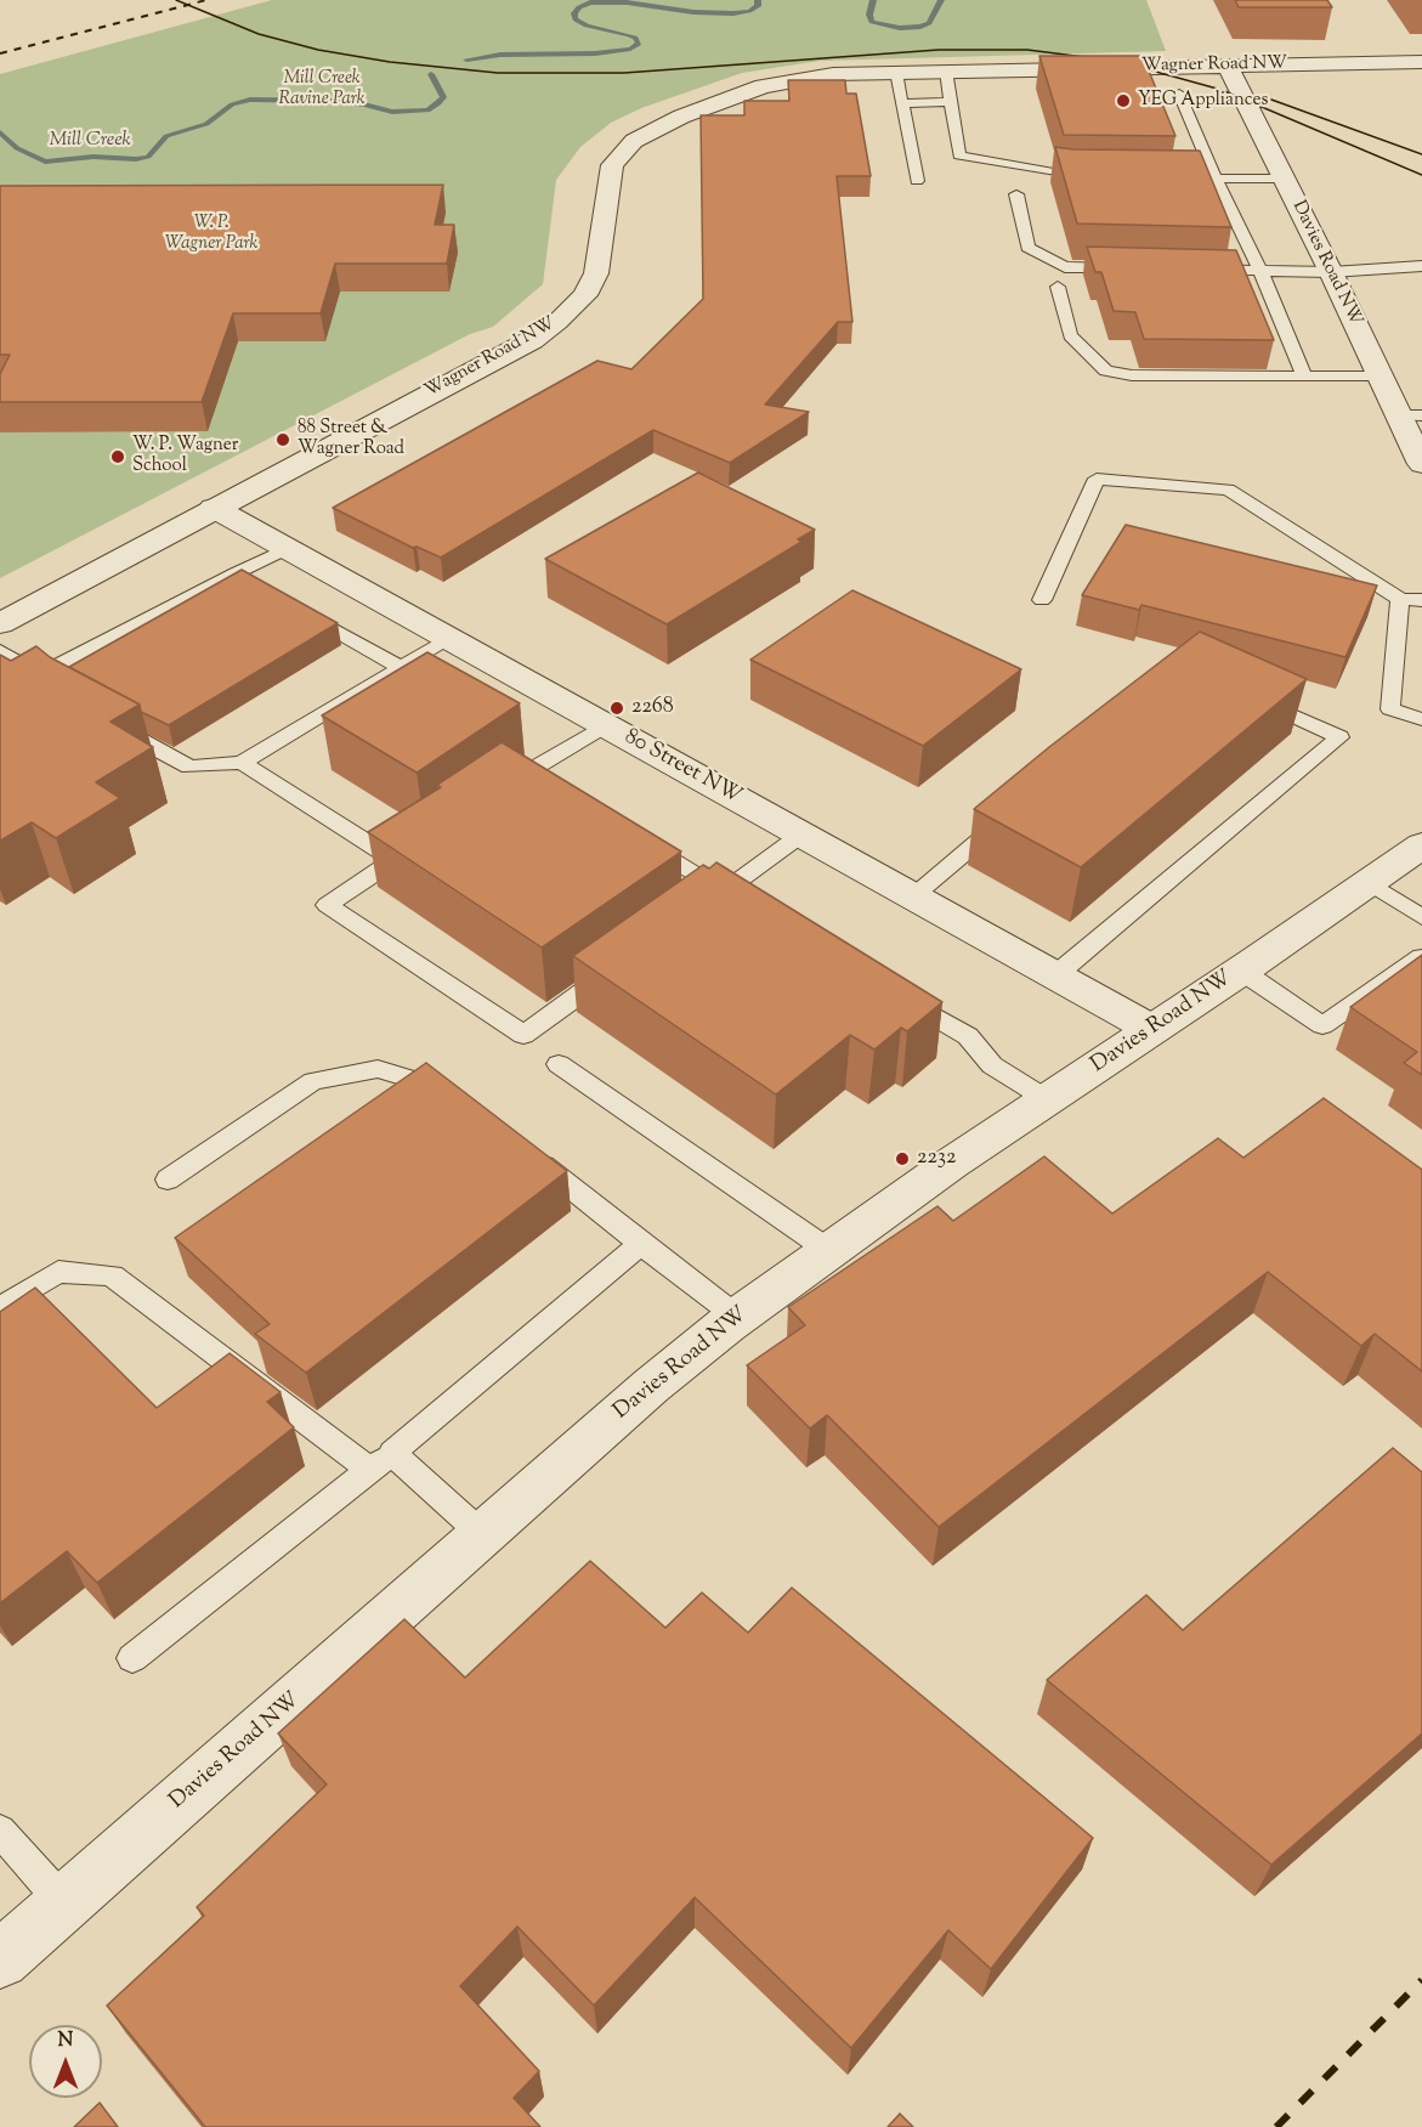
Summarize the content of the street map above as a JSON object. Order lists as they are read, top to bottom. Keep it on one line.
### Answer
{"streets":{"street":["Wagner Road NW","Davies Road NW","80 Street NW"]},"crossings":[["Wagner Road NW","Davies Road NW"],["Wagner Road NW","80 Street NW"],["Davies Road NW","80 Street NW"]],"water":["Mill Creek"],"parks":["Mill Creek Ravine Park","W. P. Wagner Park"],"places":["YEG Appliances","88 Street & Wagner Road","W. P. Wagner School","2268","2232"],"north":"top"}
